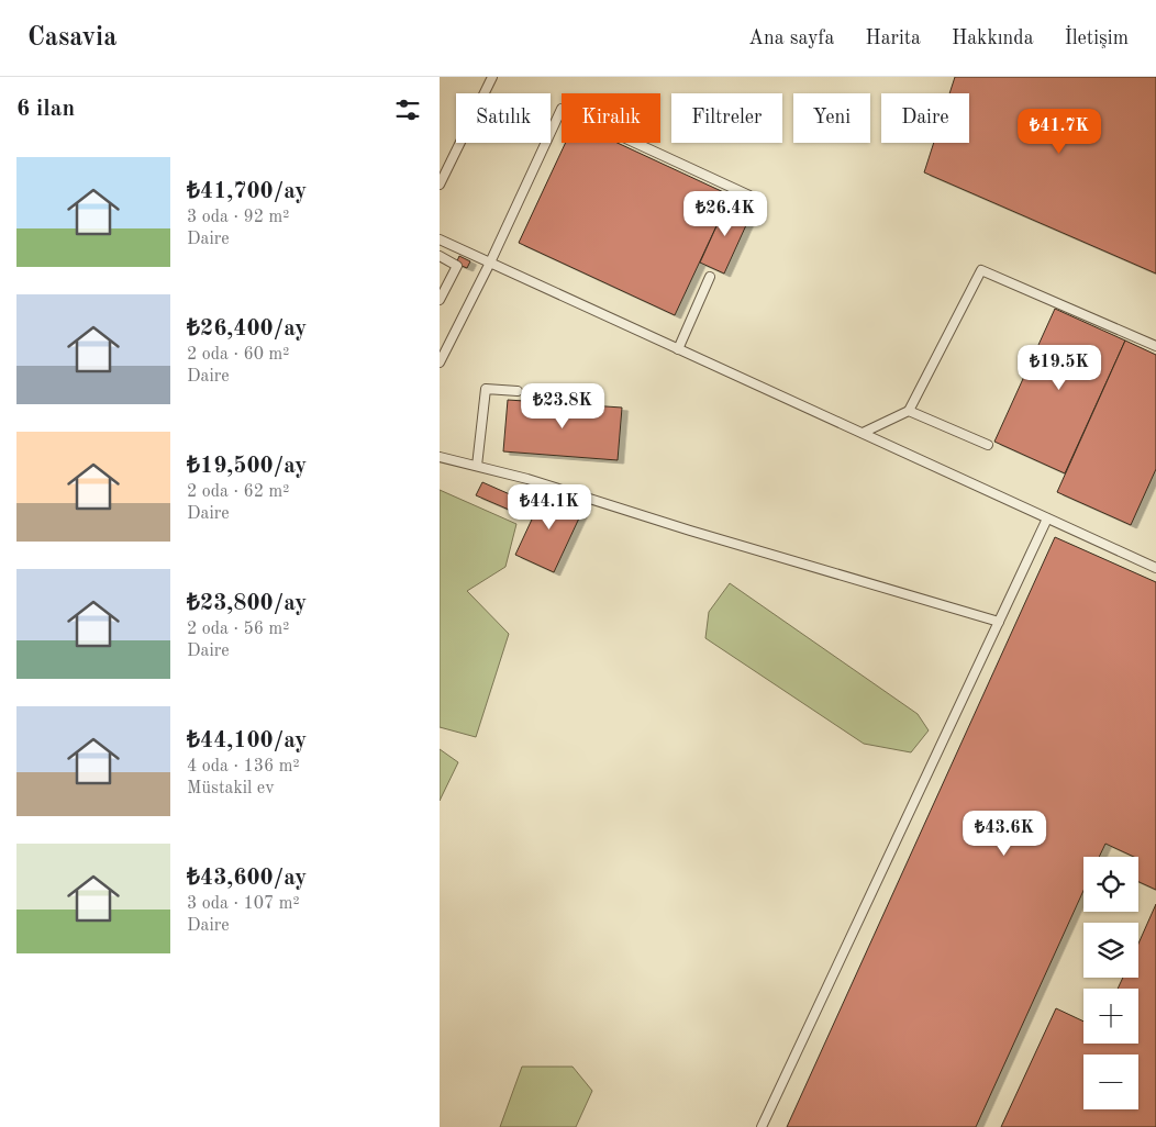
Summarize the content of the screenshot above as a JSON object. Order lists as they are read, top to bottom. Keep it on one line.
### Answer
{"page":{"header":"Casavia","nav":["Ana sayfa","Harita","Hakkında","İletişim"],"heading":"6 ilan","chip":["Satılık","Kiralık","Filtreler","Yeni","Daire"],"price":["₺41.7K","₺26.4K","₺19.5K","₺23.8K","₺44.1K","₺43.6K"],"list":[{"name":"₺41,700/ay","note":"3 oda · 92 m² · Daire"},{"name":"₺26,400/ay","note":"2 oda · 60 m² · Daire"},{"name":"₺19,500/ay","note":"2 oda · 62 m² · Daire"},{"name":"₺23,800/ay","note":"2 oda · 56 m² · Daire"},{"name":"₺44,100/ay","note":"4 oda · 136 m² · Müstakil ev"},{"name":"₺43,600/ay","note":"3 oda · 107 m² · Daire"}],"map_buttons":["+","−"]}}
